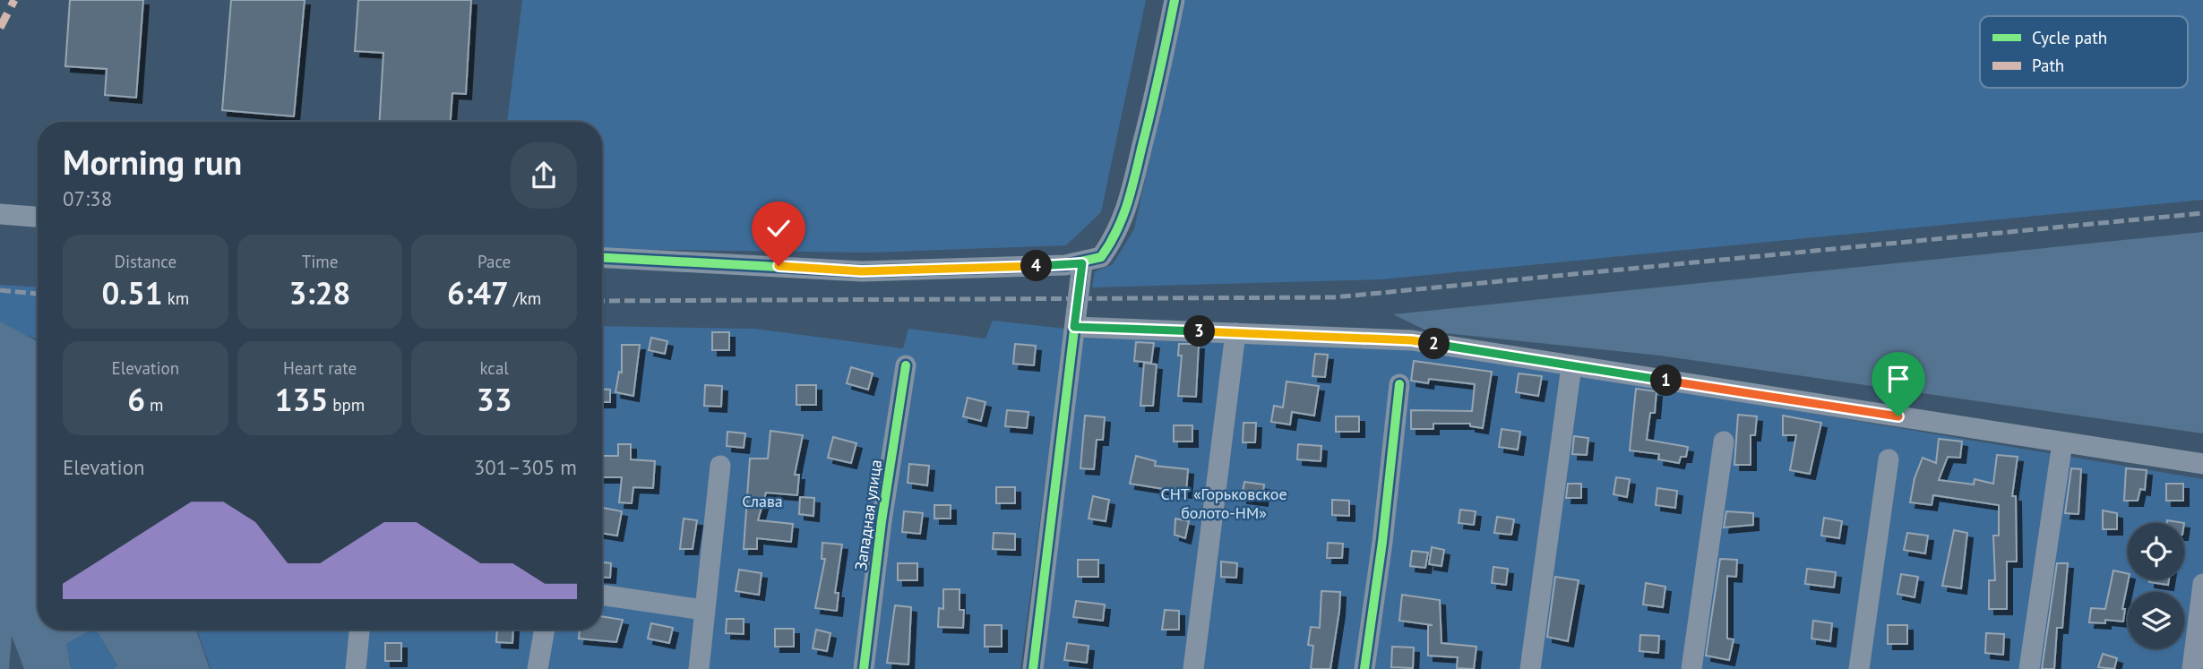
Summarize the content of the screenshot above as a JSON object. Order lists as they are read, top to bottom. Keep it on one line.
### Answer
{"streets":{"street":["Западная улица"]},"parks":["СНТ «Горьковское болото-НМ»","Слава"],"legend":["Cycle path","Path"],"page":{"heading":["Morning run","07:38"],"stats":[["Distance","0.51 km"],["Time","3:28"],["Pace","6:47 /km"],["Elevation","6 m"],["Heart rate","135 bpm"],["kcal","33"]],"pins":["4","3","2","1"],"chart":["Elevation","301–305 m"]}}
